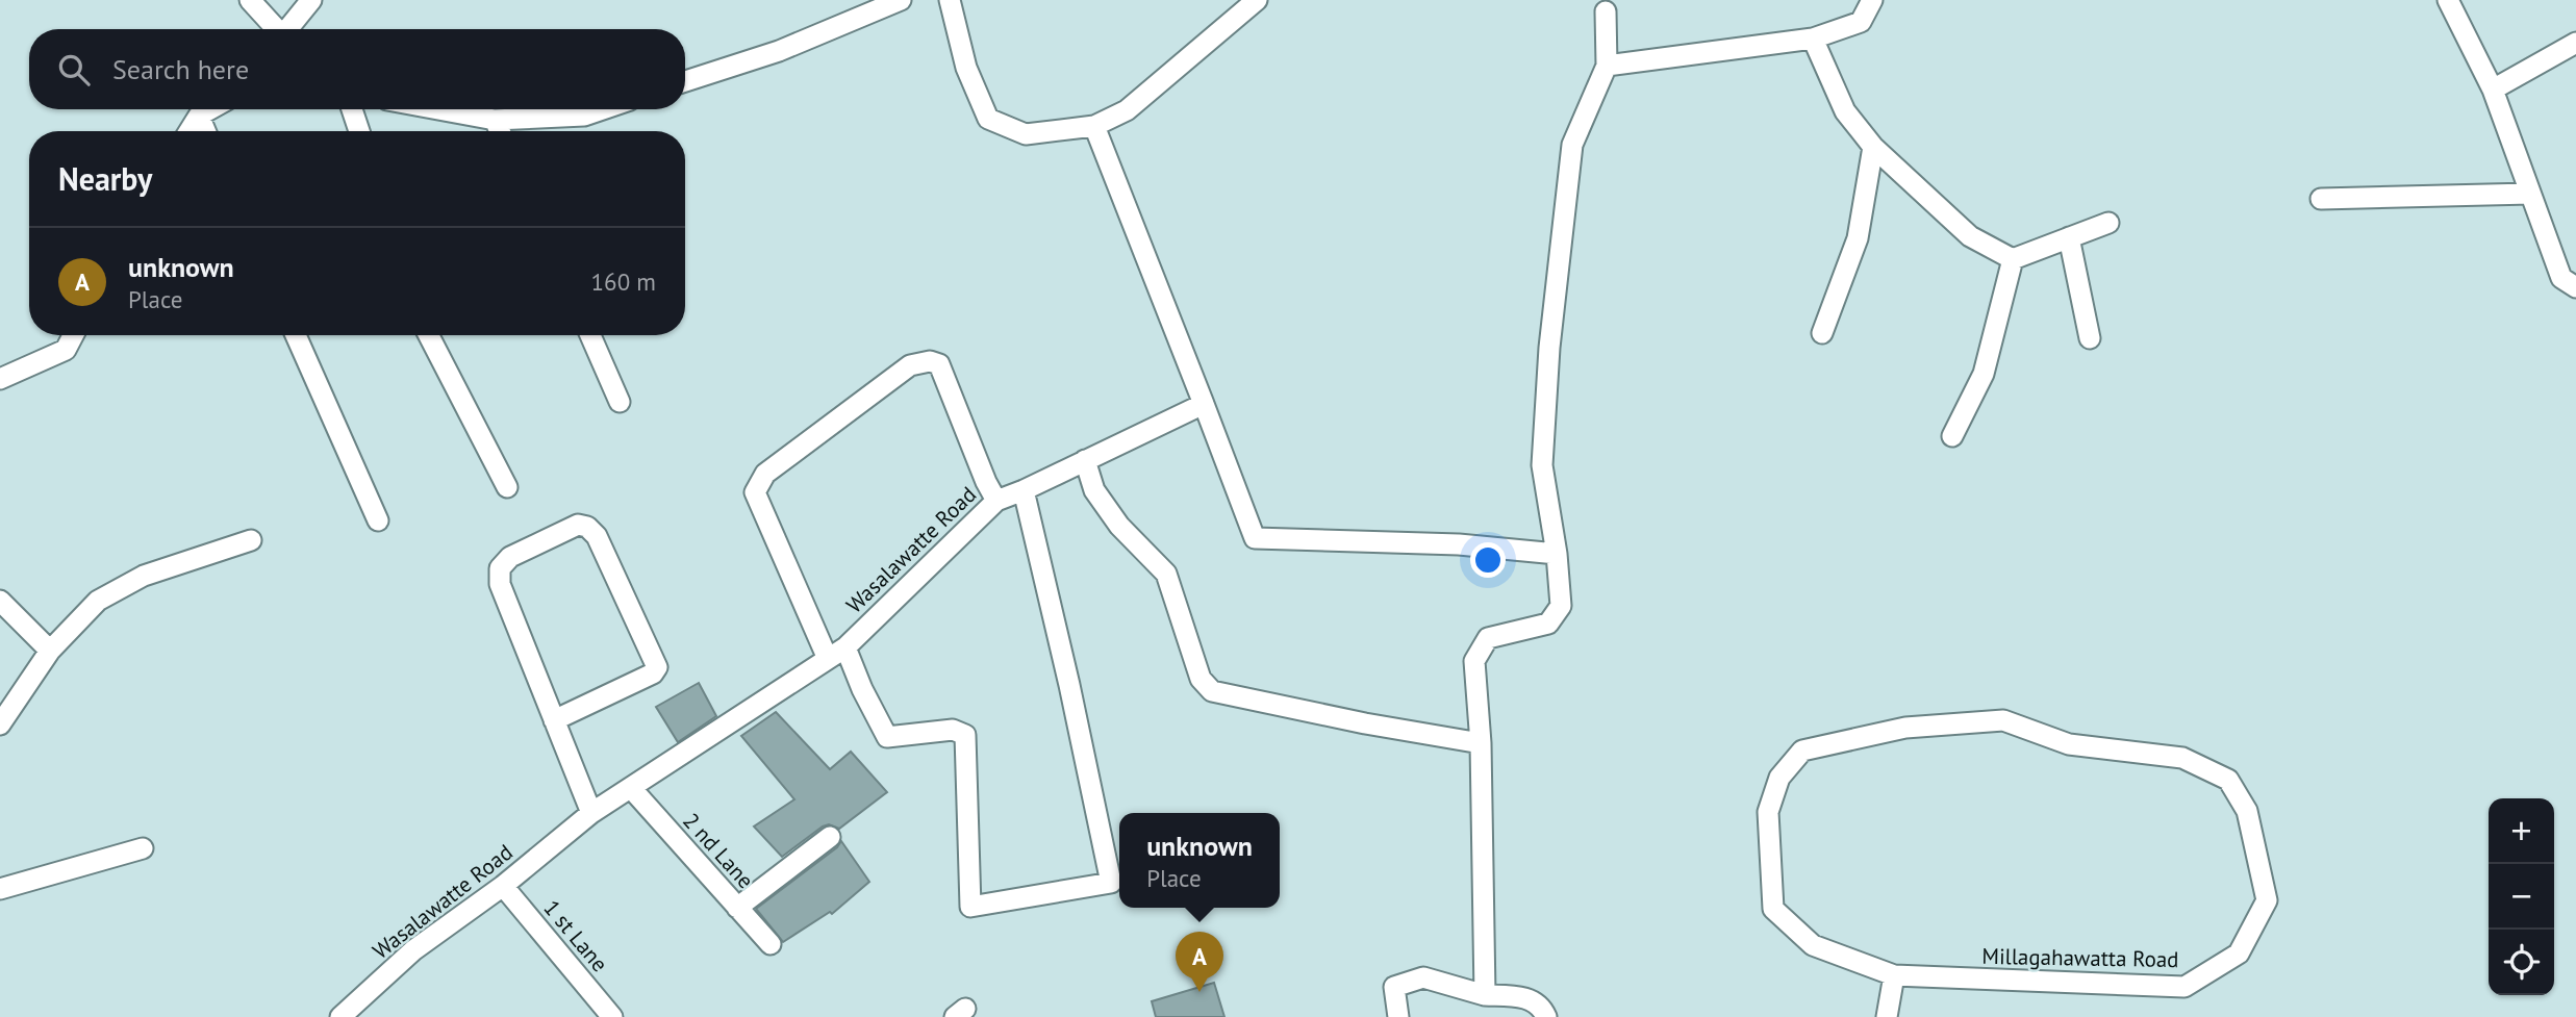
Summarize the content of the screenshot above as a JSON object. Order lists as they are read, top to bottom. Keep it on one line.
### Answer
{"streets":{"street":["Wasalawatte Road","2 nd Lane","1 st Lane","Millagahawatta Road"]},"crossings":[["Wasalawatte Road","2 nd Lane"],["Wasalawatte Road","1 st Lane"]],"page":{"search":"Search here","heading":"Nearby","list":[{"mark":"A","name":"unknown","note":"Place","value":"160 m"}],"map_buttons":["+","−"],"popup":["unknown","Place"],"pins":"A"}}
